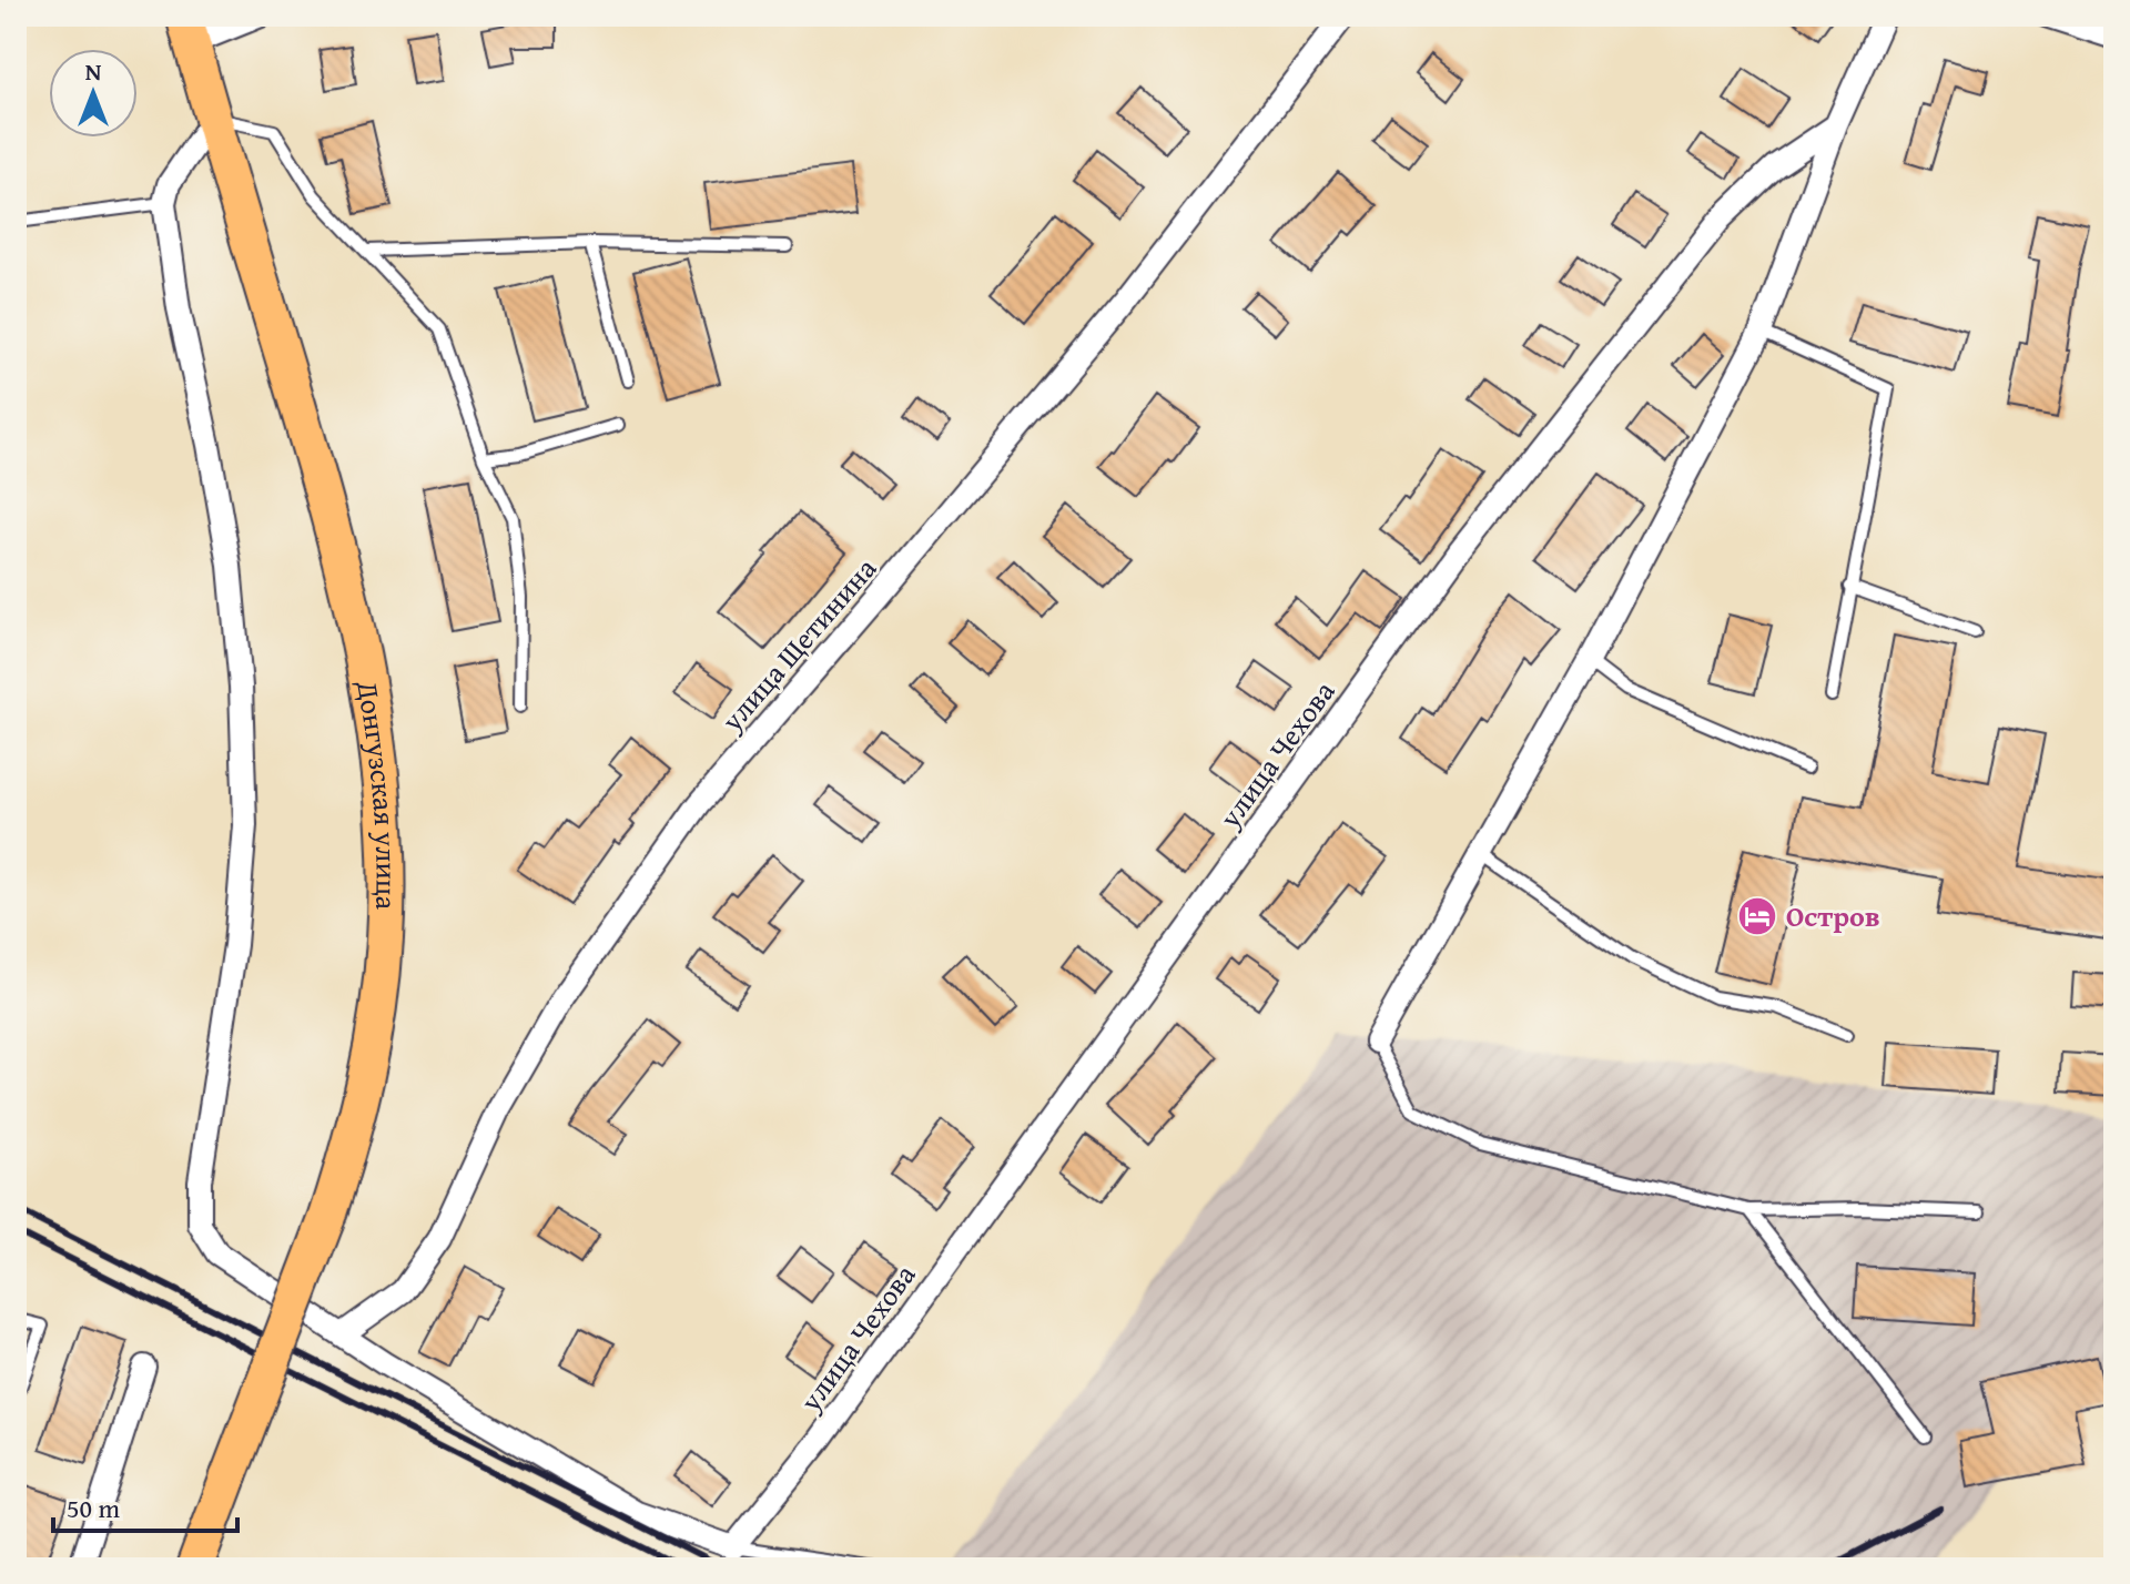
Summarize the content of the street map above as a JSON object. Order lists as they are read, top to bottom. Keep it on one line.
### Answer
{"streets":{"highway":["Донгузская улица"],"street":["улица Щетинина","улица Чехова"]},"places":{"hotel":["Остров"]},"scale_bar":"50 m","north":"top"}
